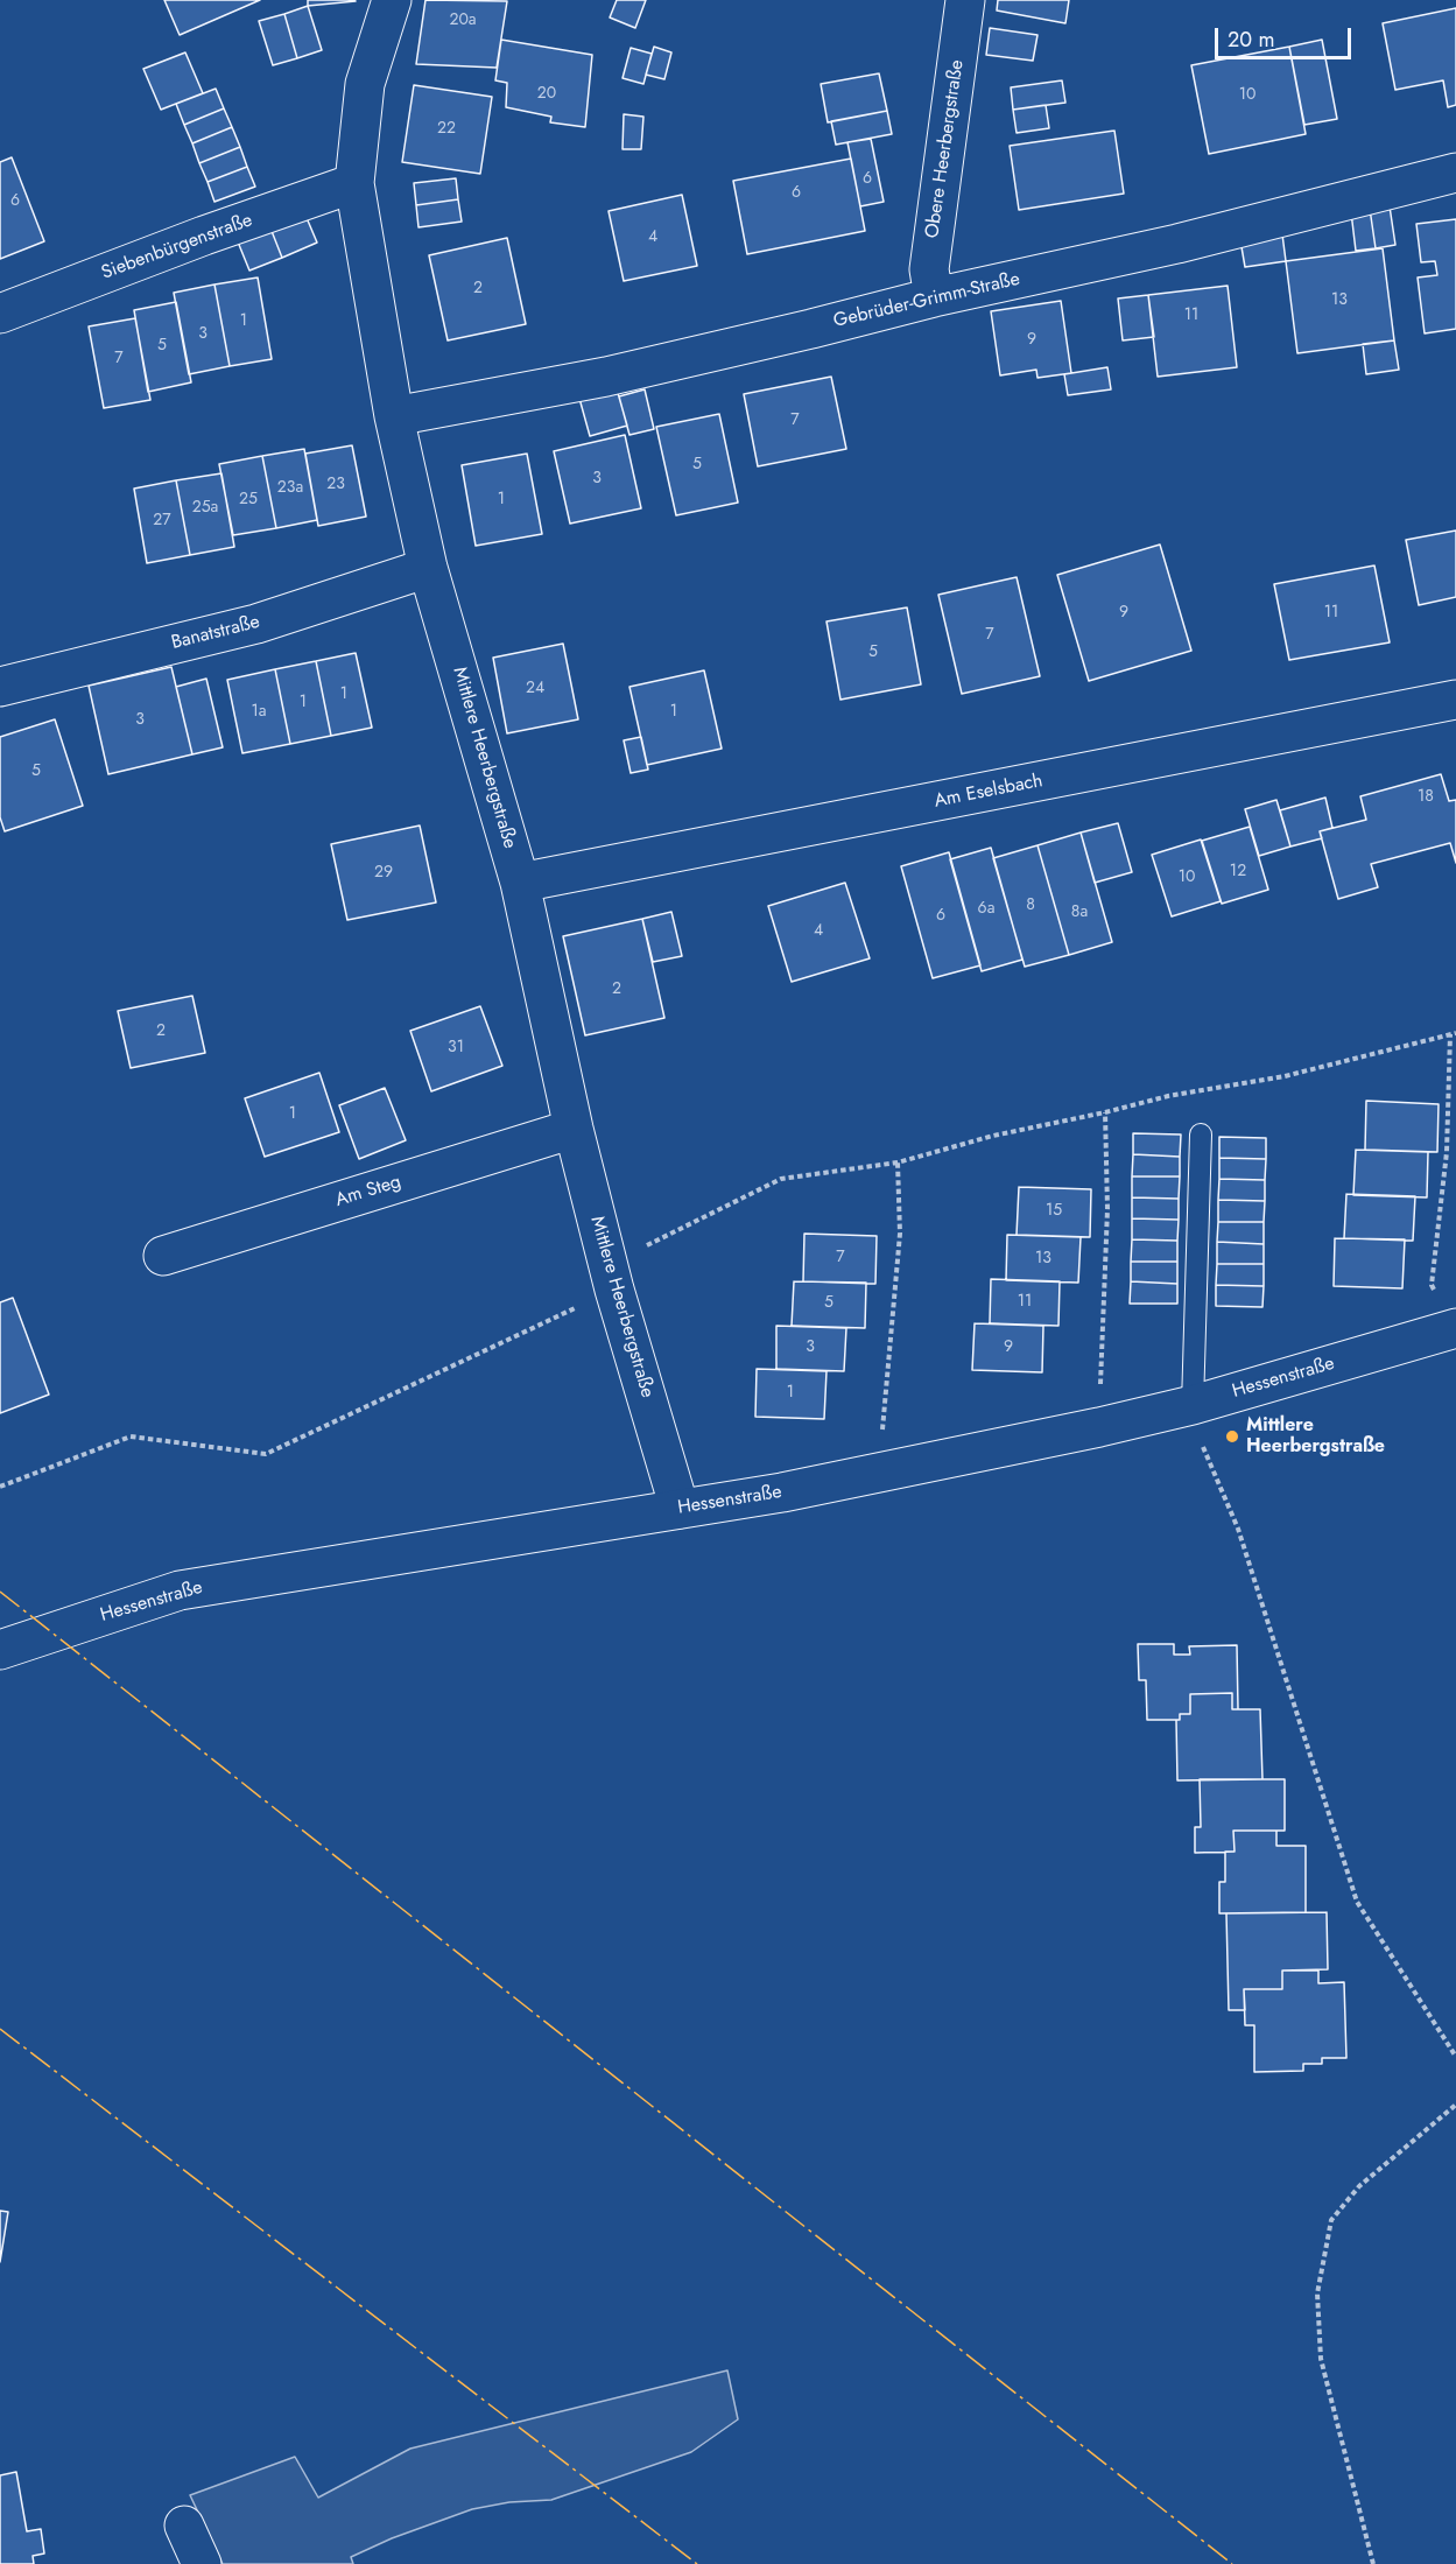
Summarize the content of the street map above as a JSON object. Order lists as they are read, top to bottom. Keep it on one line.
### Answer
{"streets":{"street":["Obere Heerbergstraße","Siebenbürgenstraße","Gebrüder-Grimm-Straße","Banatstraße","Mittlere Heerbergstraße","Am Eselsbach","Am Steg","Hessenstraße"]},"crossings":[["Obere Heerbergstraße","Gebrüder-Grimm-Straße"],["Siebenbürgenstraße","Mittlere Heerbergstraße"],["Gebrüder-Grimm-Straße","Mittlere Heerbergstraße"],["Banatstraße","Mittlere Heerbergstraße"],["Mittlere Heerbergstraße","Am Eselsbach"],["Mittlere Heerbergstraße","Am Steg"],["Mittlere Heerbergstraße","Hessenstraße"]],"places":["Mittlere Heerbergstraße"],"house_numbers":["20a","20","10","22","6","6","6","4","2","13","11","1","3","9","5","7","7","5","3","23","23a","25","1","25a","27","9","11","7","5","24","1","1","1a","1","3","5","18","12","29","10","8","6a","8a","6","4","2","2","31","1","15","7","13","11","5","3","9","1"],"scale_bar":"20 m"}
